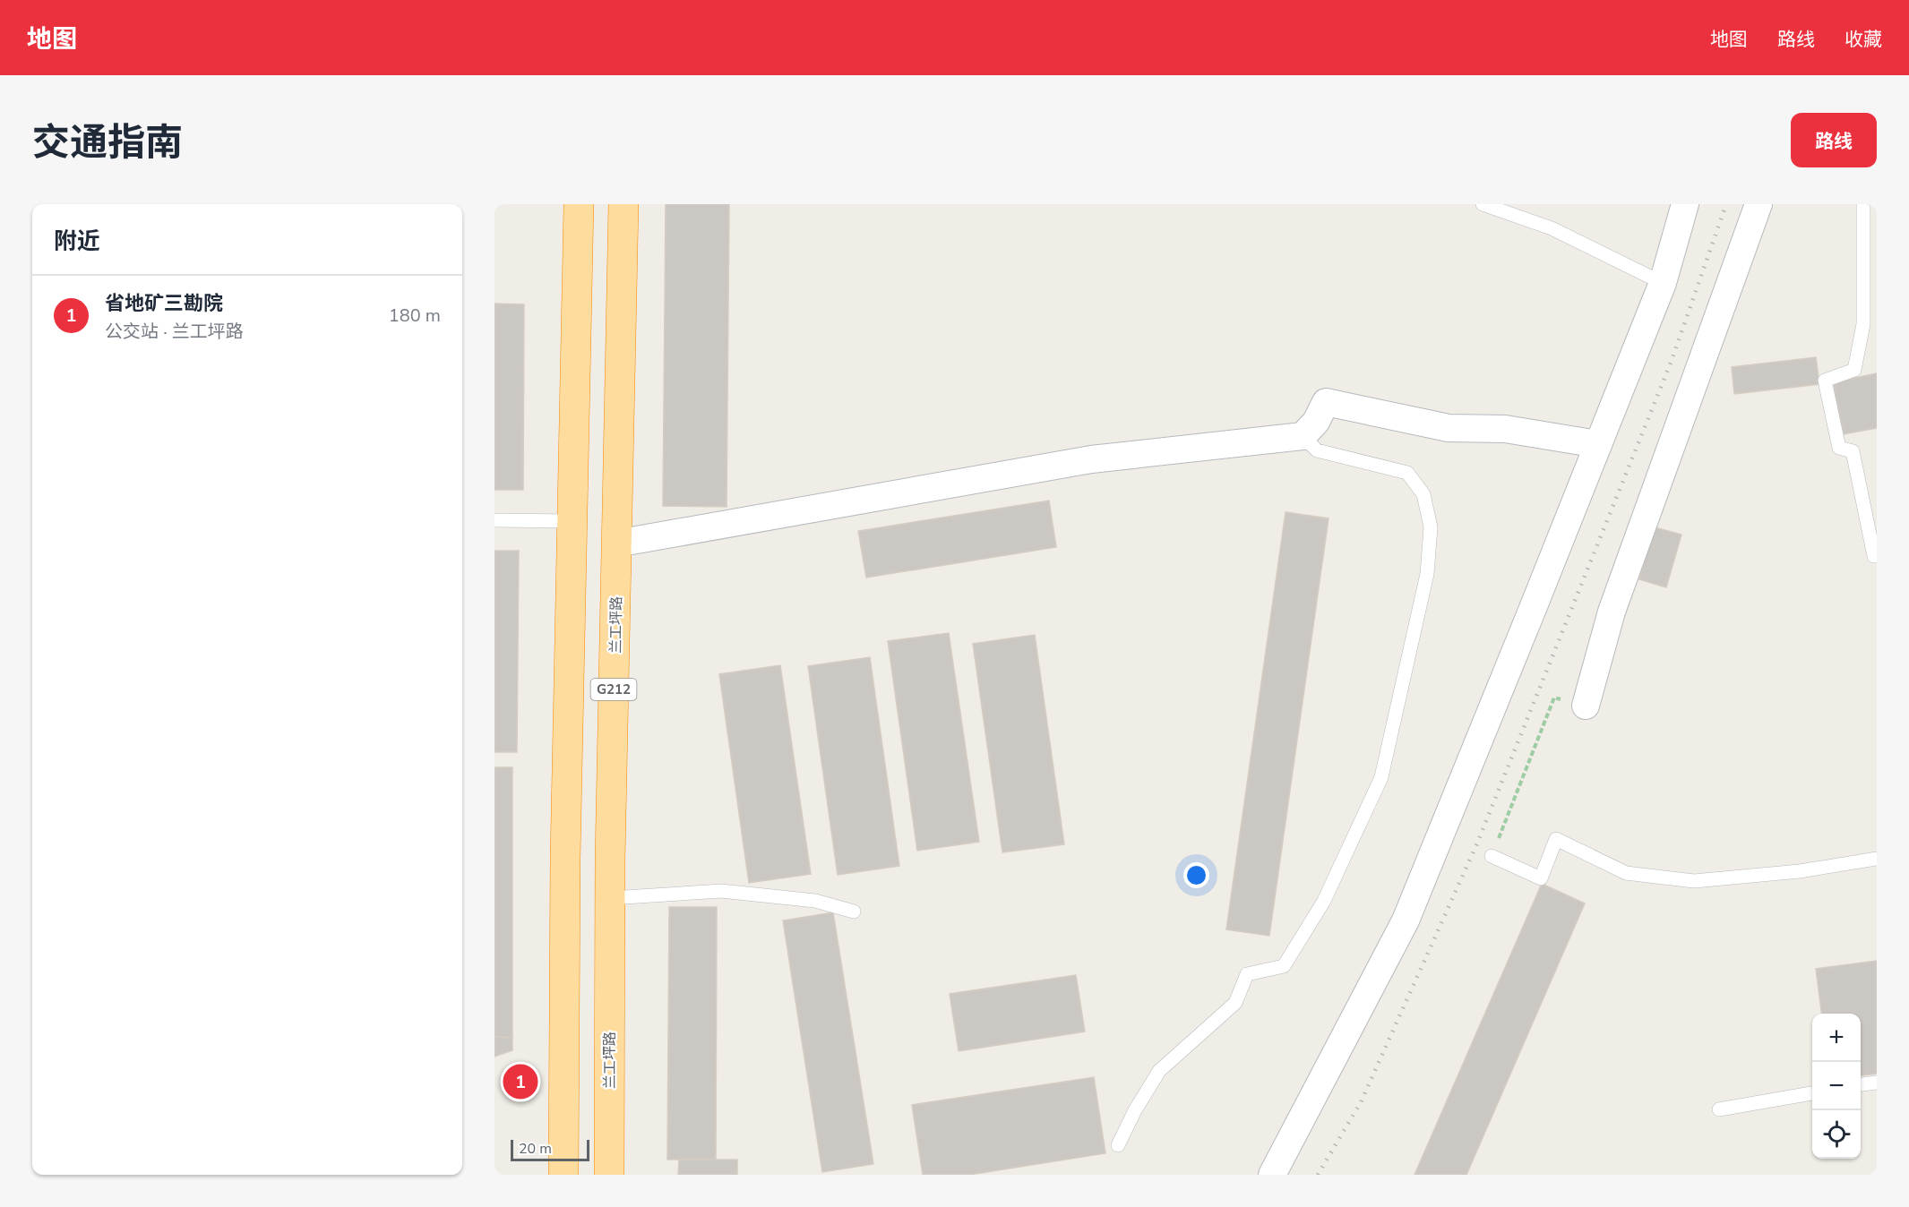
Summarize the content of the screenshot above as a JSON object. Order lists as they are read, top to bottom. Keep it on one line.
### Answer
{"streets":{"highway":["兰工坪路","G212"]},"scale_bar":"20 m","page":{"header":"地图","nav":["地图","路线","收藏"],"title":"交通指南","buttons":"路线","heading":"附近","list":[{"mark":"1","name":"省地矿三勘院","note":"公交站 · 兰工坪路","value":"180 m"}],"map_buttons":["+","−"],"pins":"1","scale":"20 m"}}
